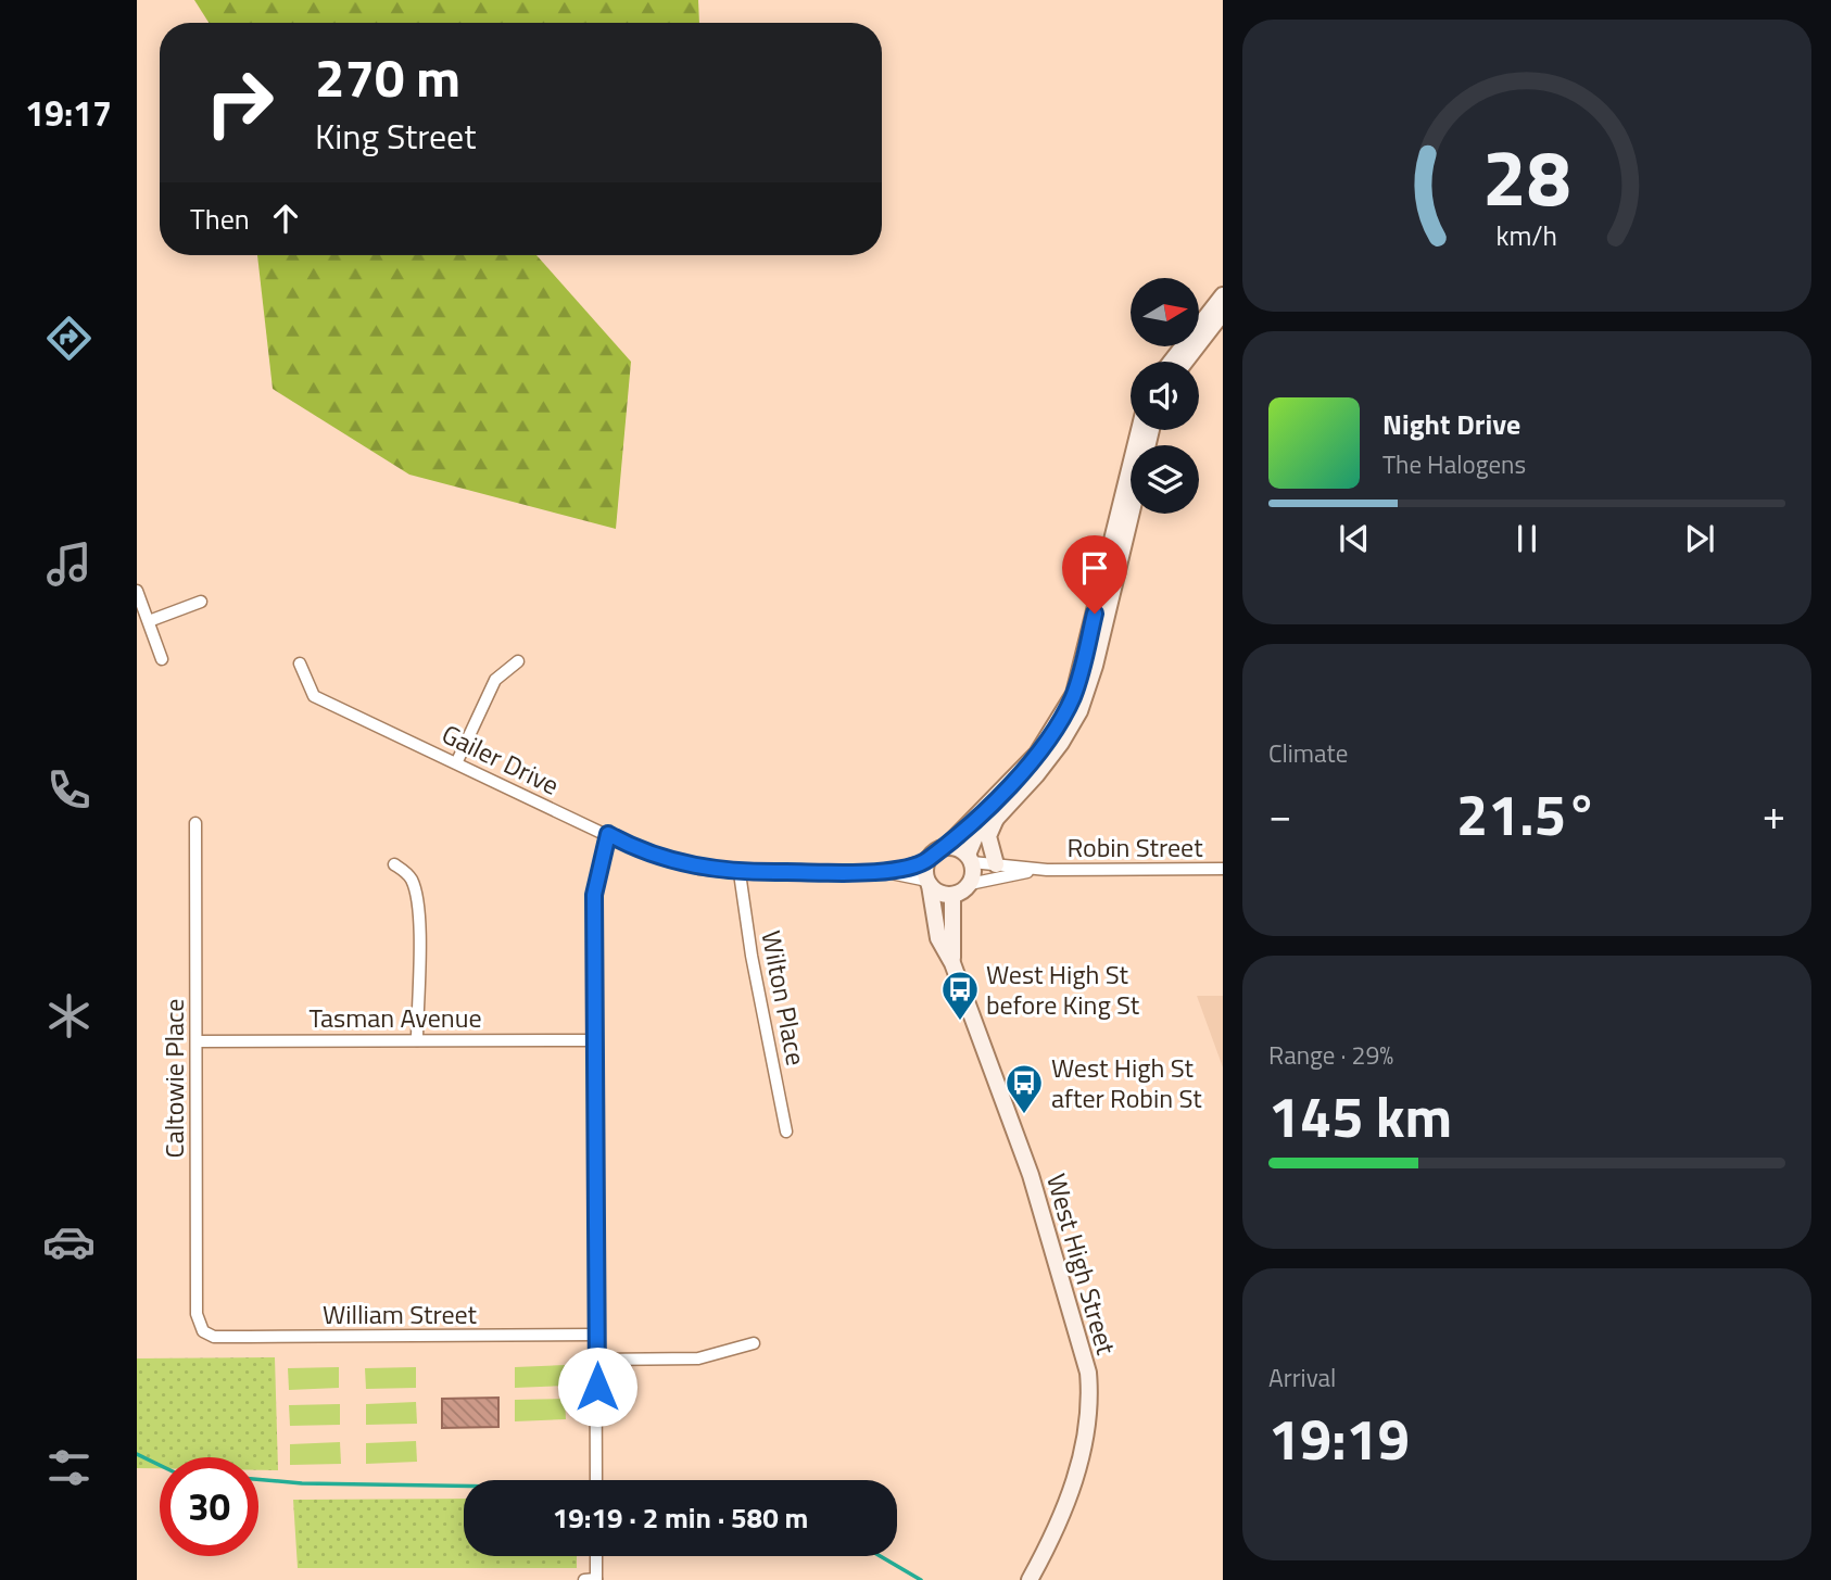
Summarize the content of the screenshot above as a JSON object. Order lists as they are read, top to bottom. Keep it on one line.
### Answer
{"streets":{"main road":["West High Street"],"street":["Gailer Drive","Robin Street","Wilton Place","Tasman Avenue","Caltowie Place","William Street"]},"crossings":[["Gailer Drive","Wilton Place"],["Robin Street","West High Street"],["Tasman Avenue","Caltowie Place"],["Caltowie Place","William Street"]],"places":{"bus stop":["West High St before King St","West High St after Robin St"]},"north":"right","page":{"tabs":"19:17","turn":["270 m","King Street"],"then":"Then","song":["Night Drive","The Halogens"],"tile":["Climate",["Range · 29%","145 km"],["Arrival","19:19"]],"heat":["−","21.5°","+"],"limit":"30","trip":"19:19 · 2 min · 580 m","gauge":["28","km/h"]}}
